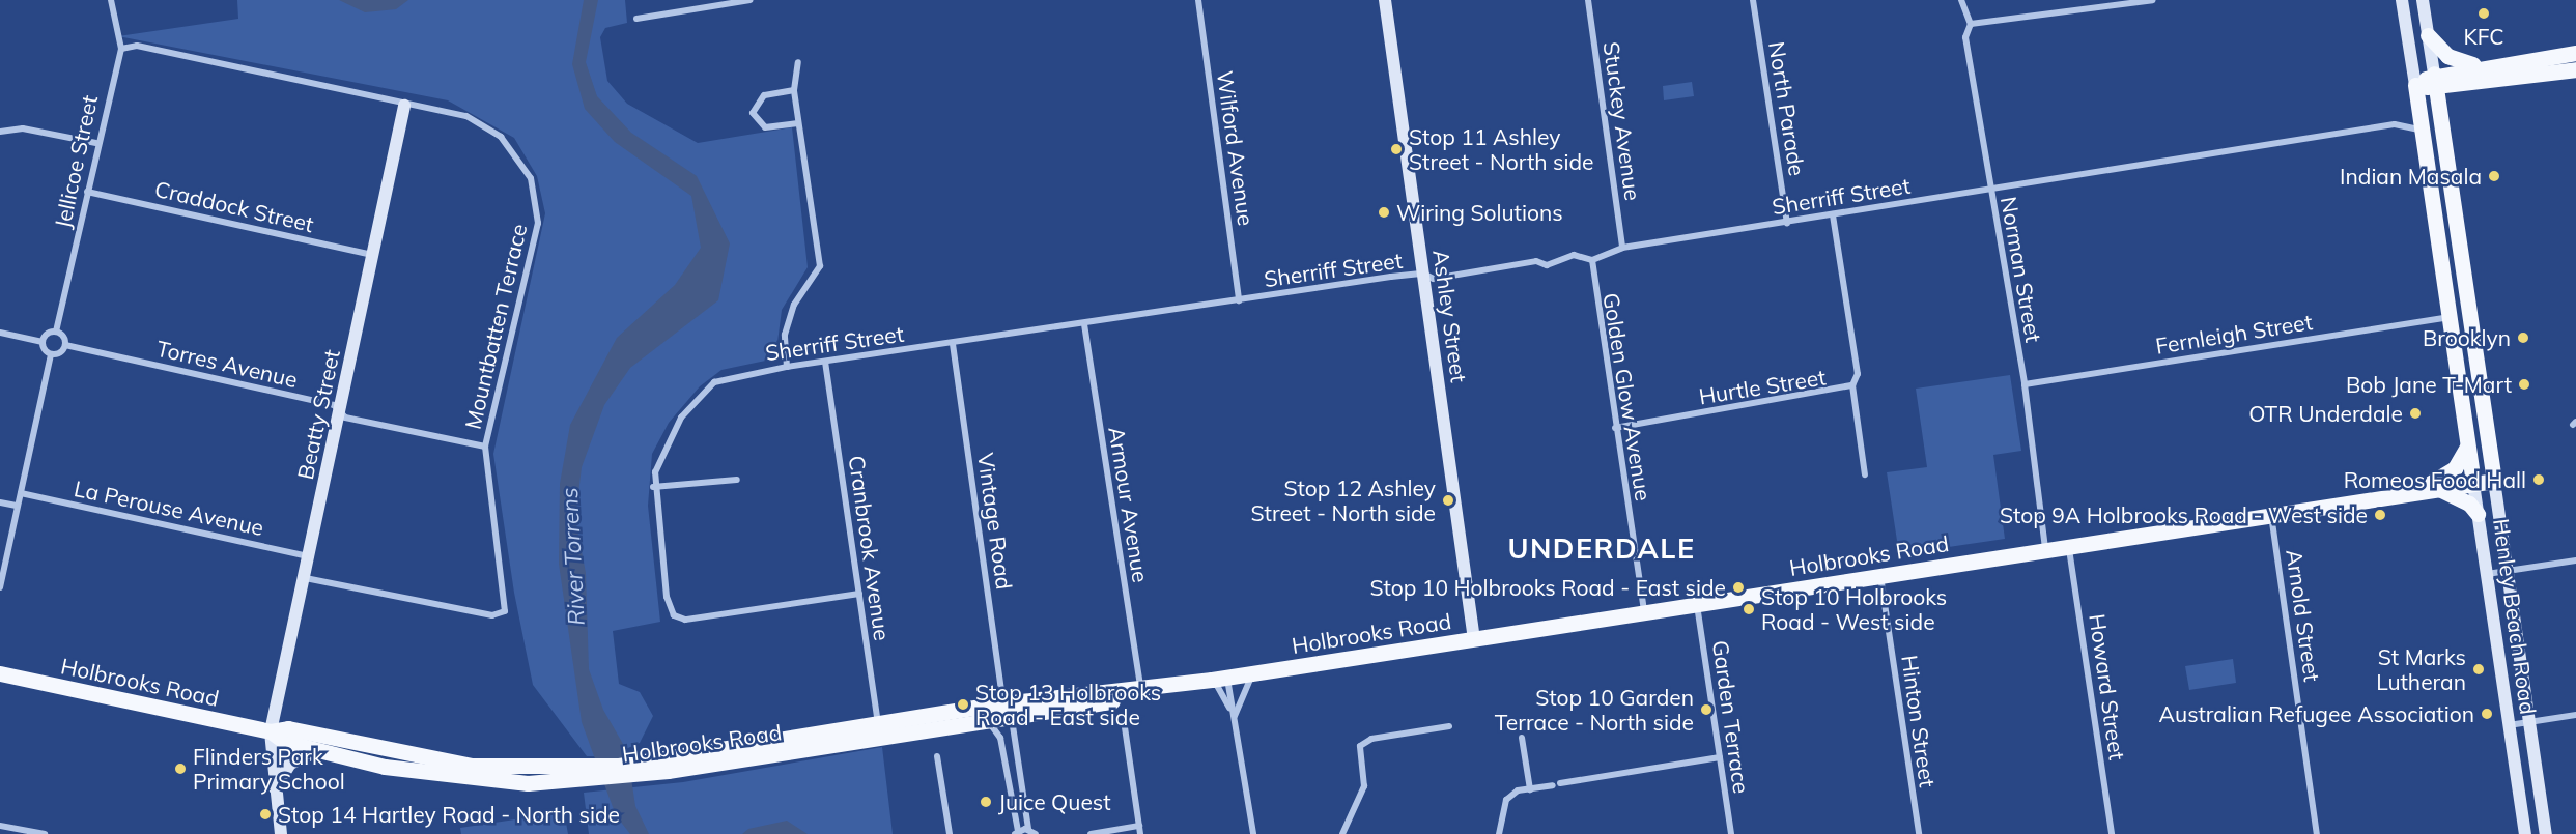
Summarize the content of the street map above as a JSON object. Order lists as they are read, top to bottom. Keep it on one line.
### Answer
{"streets":{"main road":["Holbrooks Road","Henley Beach Road"],"street":["North Parade","Stuckey Avenue","Wilford Avenue","Jellicoe Street","Sherriff Street","Craddock Street","Norman Street","Ashley Street","Mountbatten Terrace","Fernleigh Street","Torres Avenue","Hurtle Street","Golden Glow Avenue","Beatty Street","Armour Avenue","La Perouse Avenue","Vintage Road","Cranbrook Avenue","Arnold Street","Howard Street","Garden Terrace","Hinton Street"]},"crossings":[["North Parade","Sherriff Street"],["Stuckey Avenue","Sherriff Street"],["Wilford Avenue","Sherriff Street"],["Jellicoe Street","Craddock Street"],["Jellicoe Street","Mountbatten Terrace"],["Sherriff Street","Norman Street"],["Sherriff Street","Ashley Street"],["Sherriff Street","Hurtle Street"],["Sherriff Street","Golden Glow Avenue"],["Sherriff Street","Armour Avenue"],["Sherriff Street","Vintage Road"],["Sherriff Street","Cranbrook Avenue"],["Sherriff Street","Henley Beach Road"],["Craddock Street","Beatty Street"],["Norman Street","Fernleigh Street"],["Norman Street","Holbrooks Road"],["Ashley Street","Holbrooks Road"],["Mountbatten Terrace","Torres Avenue"],["Mountbatten Terrace","Beatty Street"],["Fernleigh Street","Henley Beach Road"],["Torres Avenue","Beatty Street"],["Hurtle Street","Golden Glow Avenue"],["Golden Glow Avenue","Holbrooks Road"],["Beatty Street","La Perouse Avenue"],["Beatty Street","Holbrooks Road"],["Armour Avenue","Holbrooks Road"],["Vintage Road","Holbrooks Road"],["Cranbrook Avenue","Holbrooks Road"],["Holbrooks Road","Arnold Street"],["Holbrooks Road","Henley Beach Road"],["Holbrooks Road","Howard Street"],["Holbrooks Road","Garden Terrace"],["Holbrooks Road","Hinton Street"]],"districts":["UNDERDALE"],"water":["River Torrens"],"places":["KFC","Stop 11 Ashley Street - North side","Indian Masala","Wiring Solutions","Brooklyn","Bob Jane T-Mart","OTR Underdale","Romeos Food Hall","Stop 12 Ashley Street - North side","Stop 9A Holbrooks Road - West side","Stop 10 Holbrooks Road - East side","Stop 10 Holbrooks Road - West side","St Marks Lutheran","Stop 13 Holbrooks Road - East side","Stop 10 Garden Terrace - North side","Australian Refugee Association","Flinders Park Primary School","Juice Quest","Stop 14 Hartley Road - North side"]}
